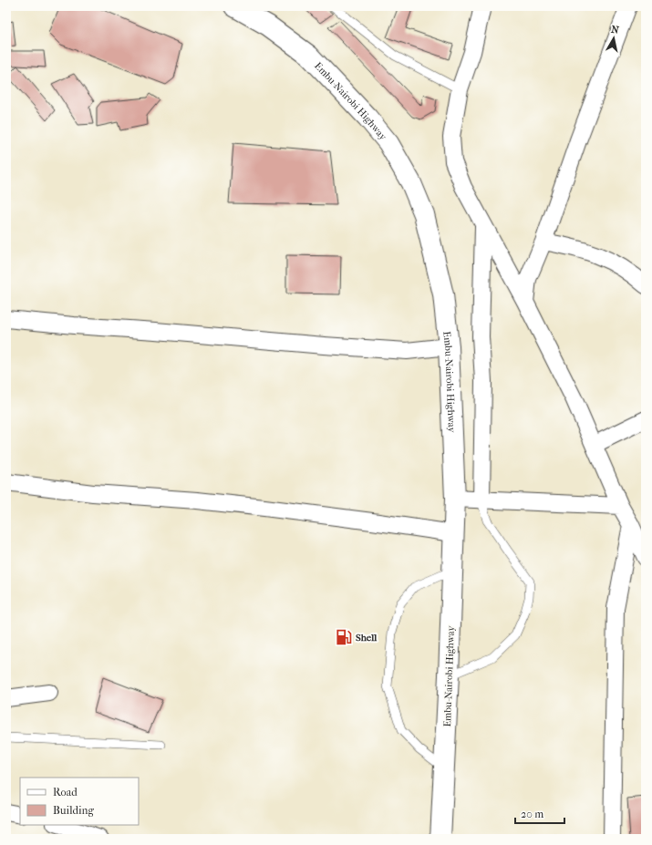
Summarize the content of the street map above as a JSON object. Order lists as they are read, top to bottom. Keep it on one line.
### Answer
{"streets":{"main road":["Embu-Nairobi Highway"]},"places":{"fuel station":["Shell"]},"legend":["Road","Building"],"scale_bar":"20 m","north":"top"}
